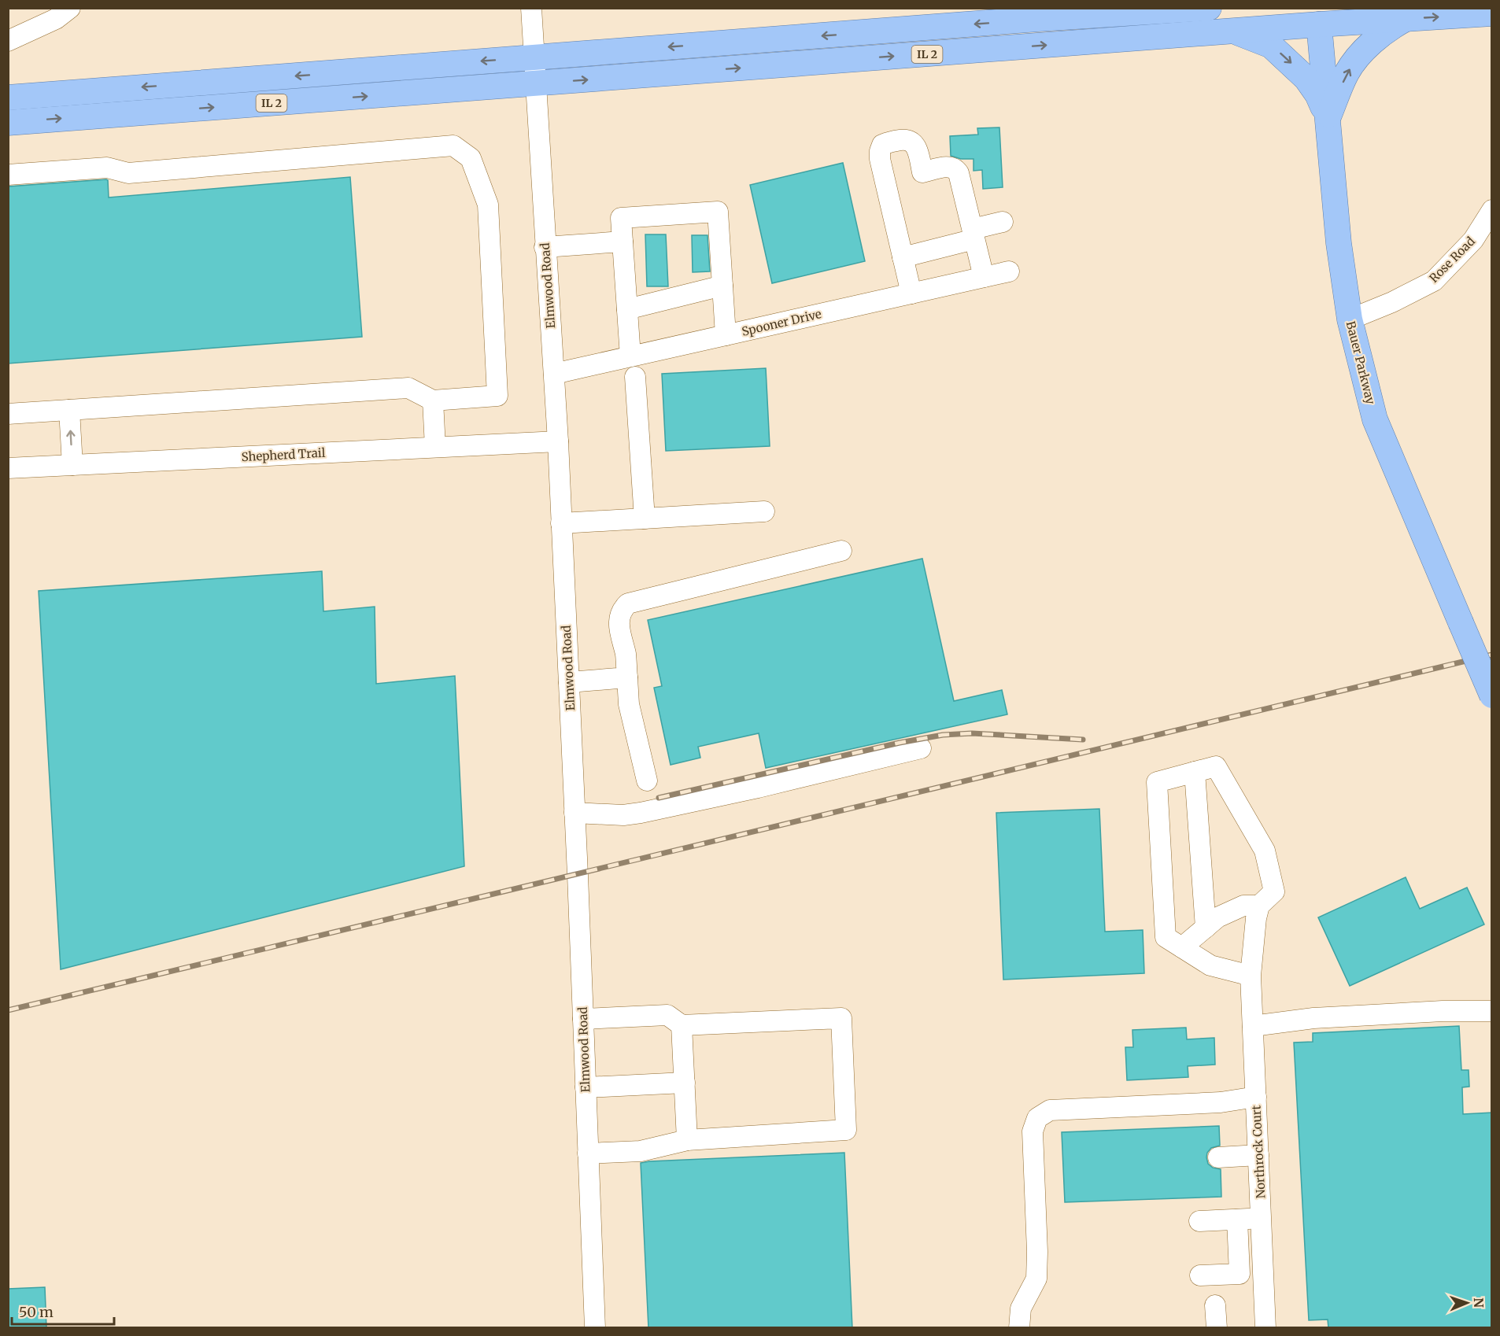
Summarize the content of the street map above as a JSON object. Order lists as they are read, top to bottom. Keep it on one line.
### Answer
{"streets":{"main road":["IL 2","Bauer Parkway"],"street":["Rose Road","Elmwood Road","Spooner Drive","Shepherd Trail","Northrock Court"]},"crossings":[["IL 2","Elmwood Road"],["IL 2","Bauer Parkway"],["Rose Road","Bauer Parkway"],["Elmwood Road","Spooner Drive"],["Elmwood Road","Shepherd Trail"]],"scale_bar":"50 m","north":"right"}
